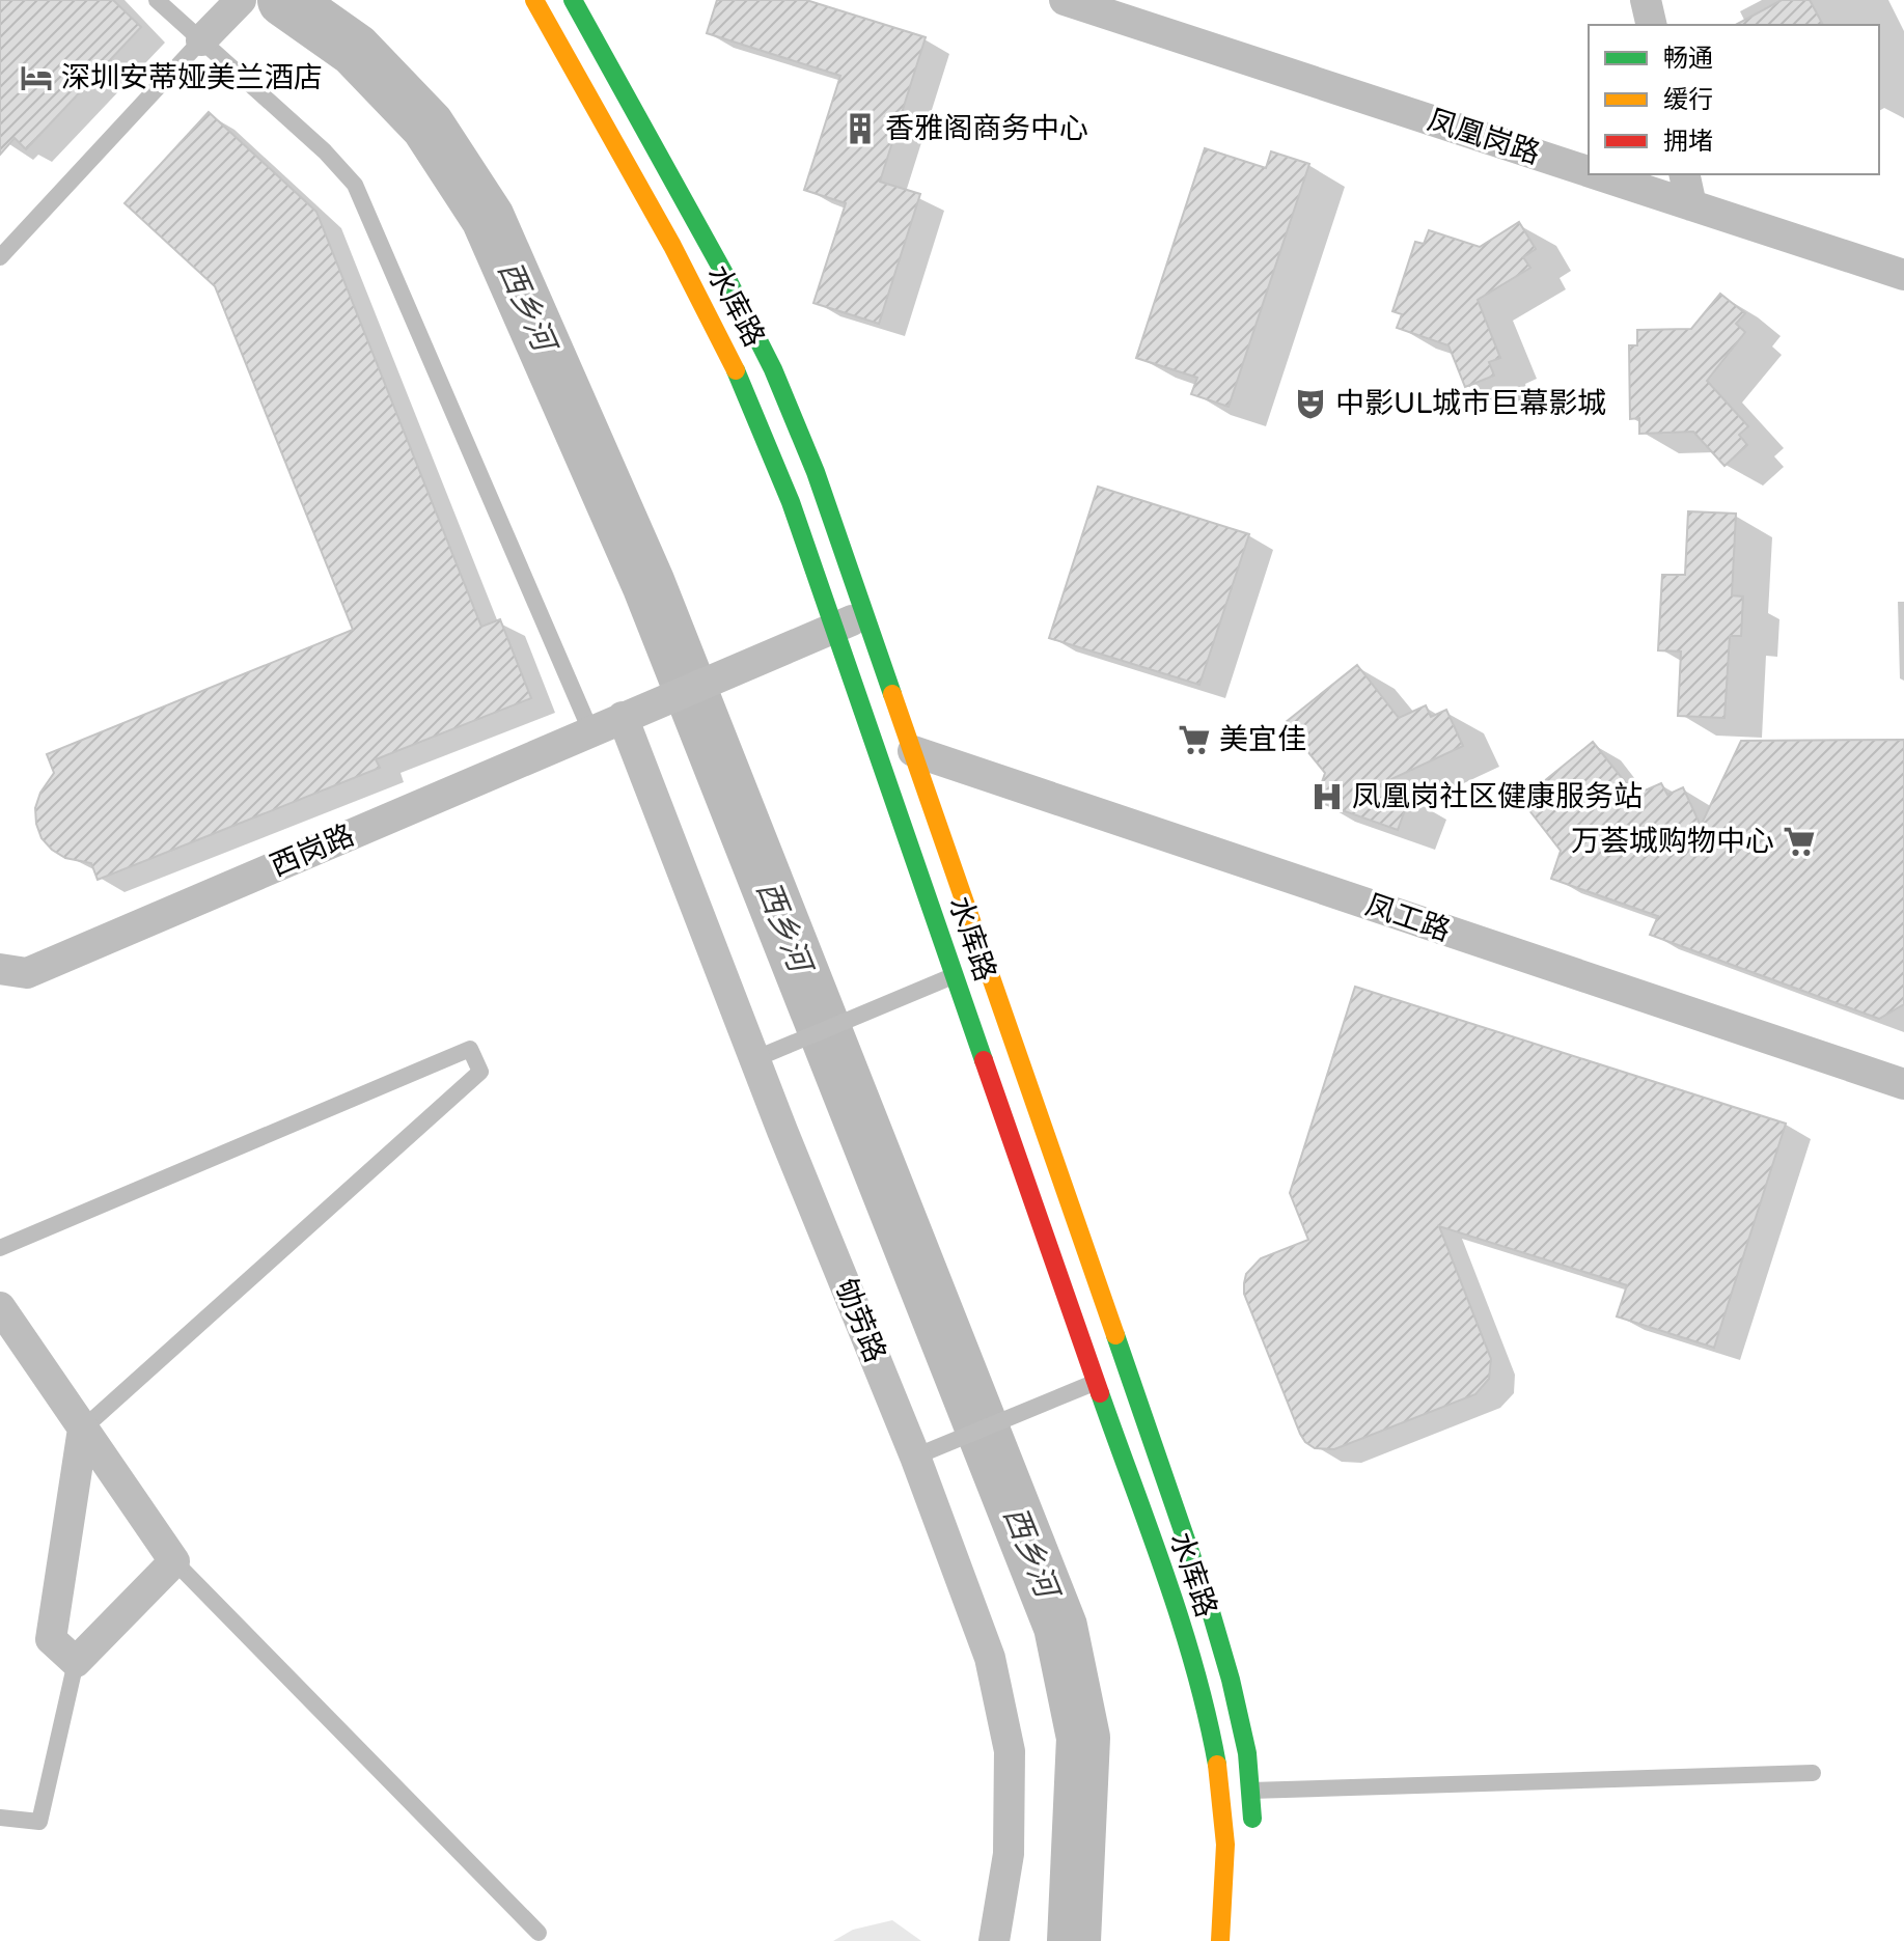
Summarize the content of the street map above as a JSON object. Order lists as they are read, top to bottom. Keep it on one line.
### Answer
{"streets":{"main road":["水库路"],"street":["凤凰岗路","西岗路","凤工路","劬劳路"]},"crossings":[["水库路","西岗路"],["水库路","凤工路"],["西岗路","劬劳路"]],"water":["西乡河"],"places":{"hotel":["深圳安蒂娅美兰酒店"],"building":["香雅阁商务中心"],"theatre":["中影UL城市巨幕影城"],"supermarket":["美宜佳","万荟城购物中心"],"hospital":["凤凰岗社区健康服务站"]},"legend":["畅通","缓行","拥堵"]}
